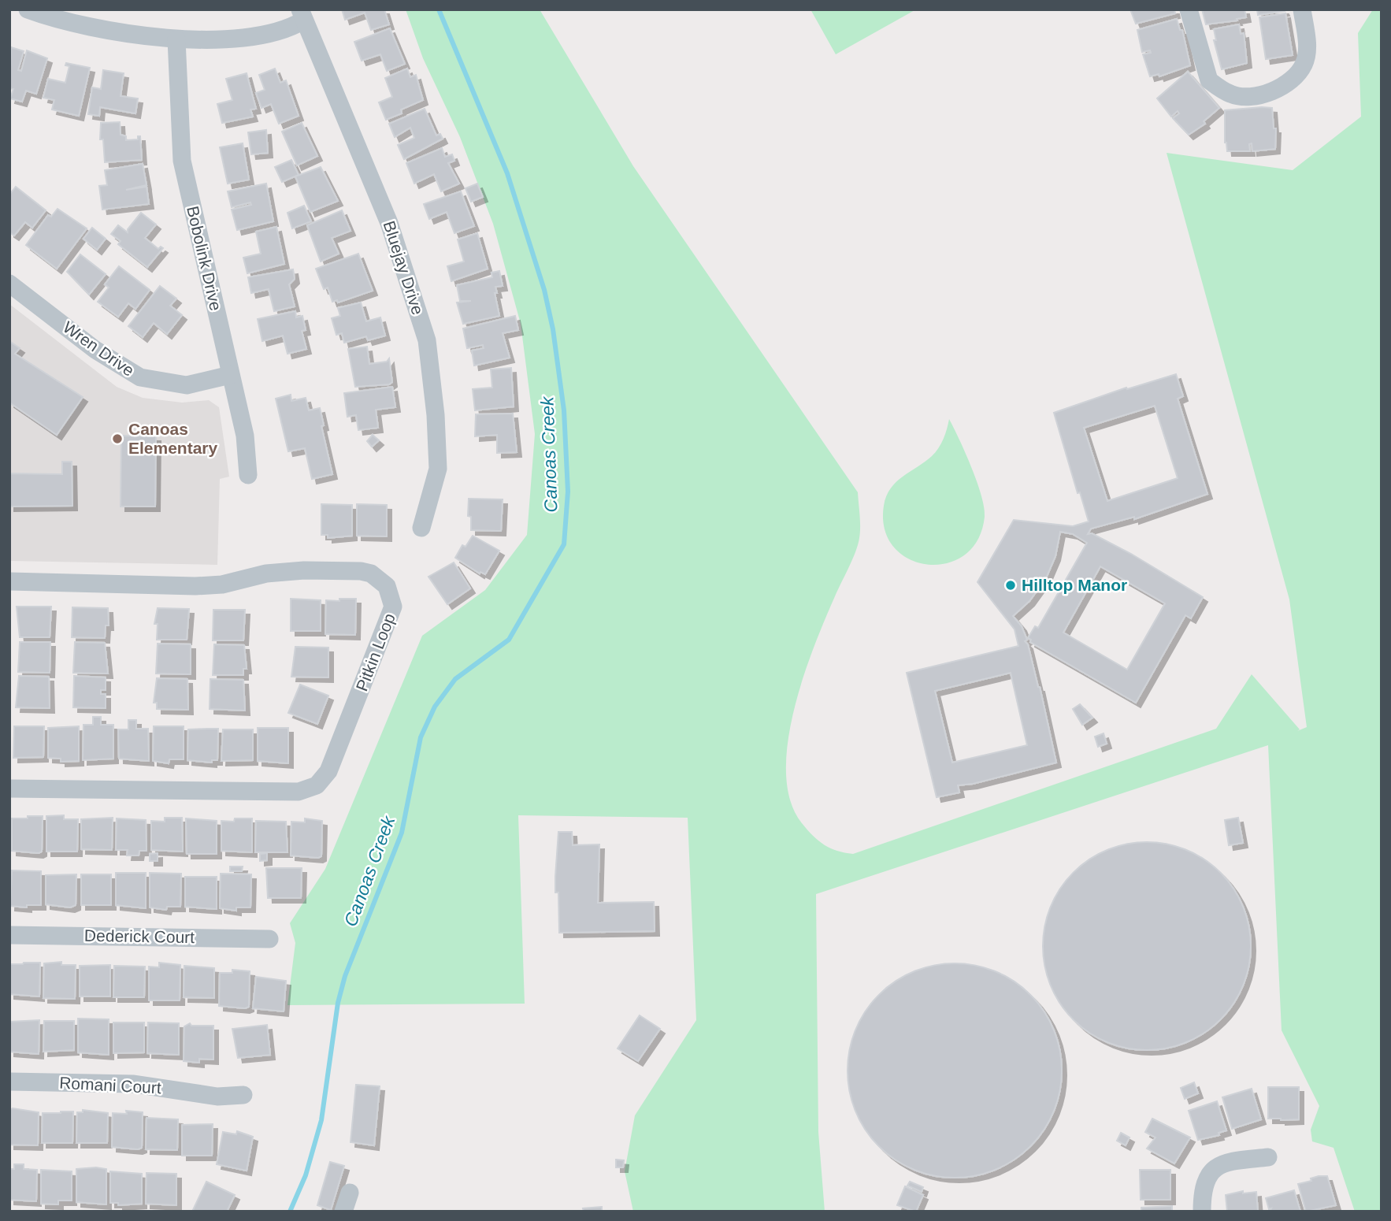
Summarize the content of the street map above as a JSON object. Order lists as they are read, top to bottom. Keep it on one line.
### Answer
{"streets":{"street":["Bobolink Drive","Bluejay Drive","Wren Drive","Pitkin Loop","Dederick Court","Romani Court"]},"crossings":[["Bobolink Drive","Wren Drive"]],"water":["Canoas Creek"],"places":["Canoas Elementary","Hilltop Manor"]}
